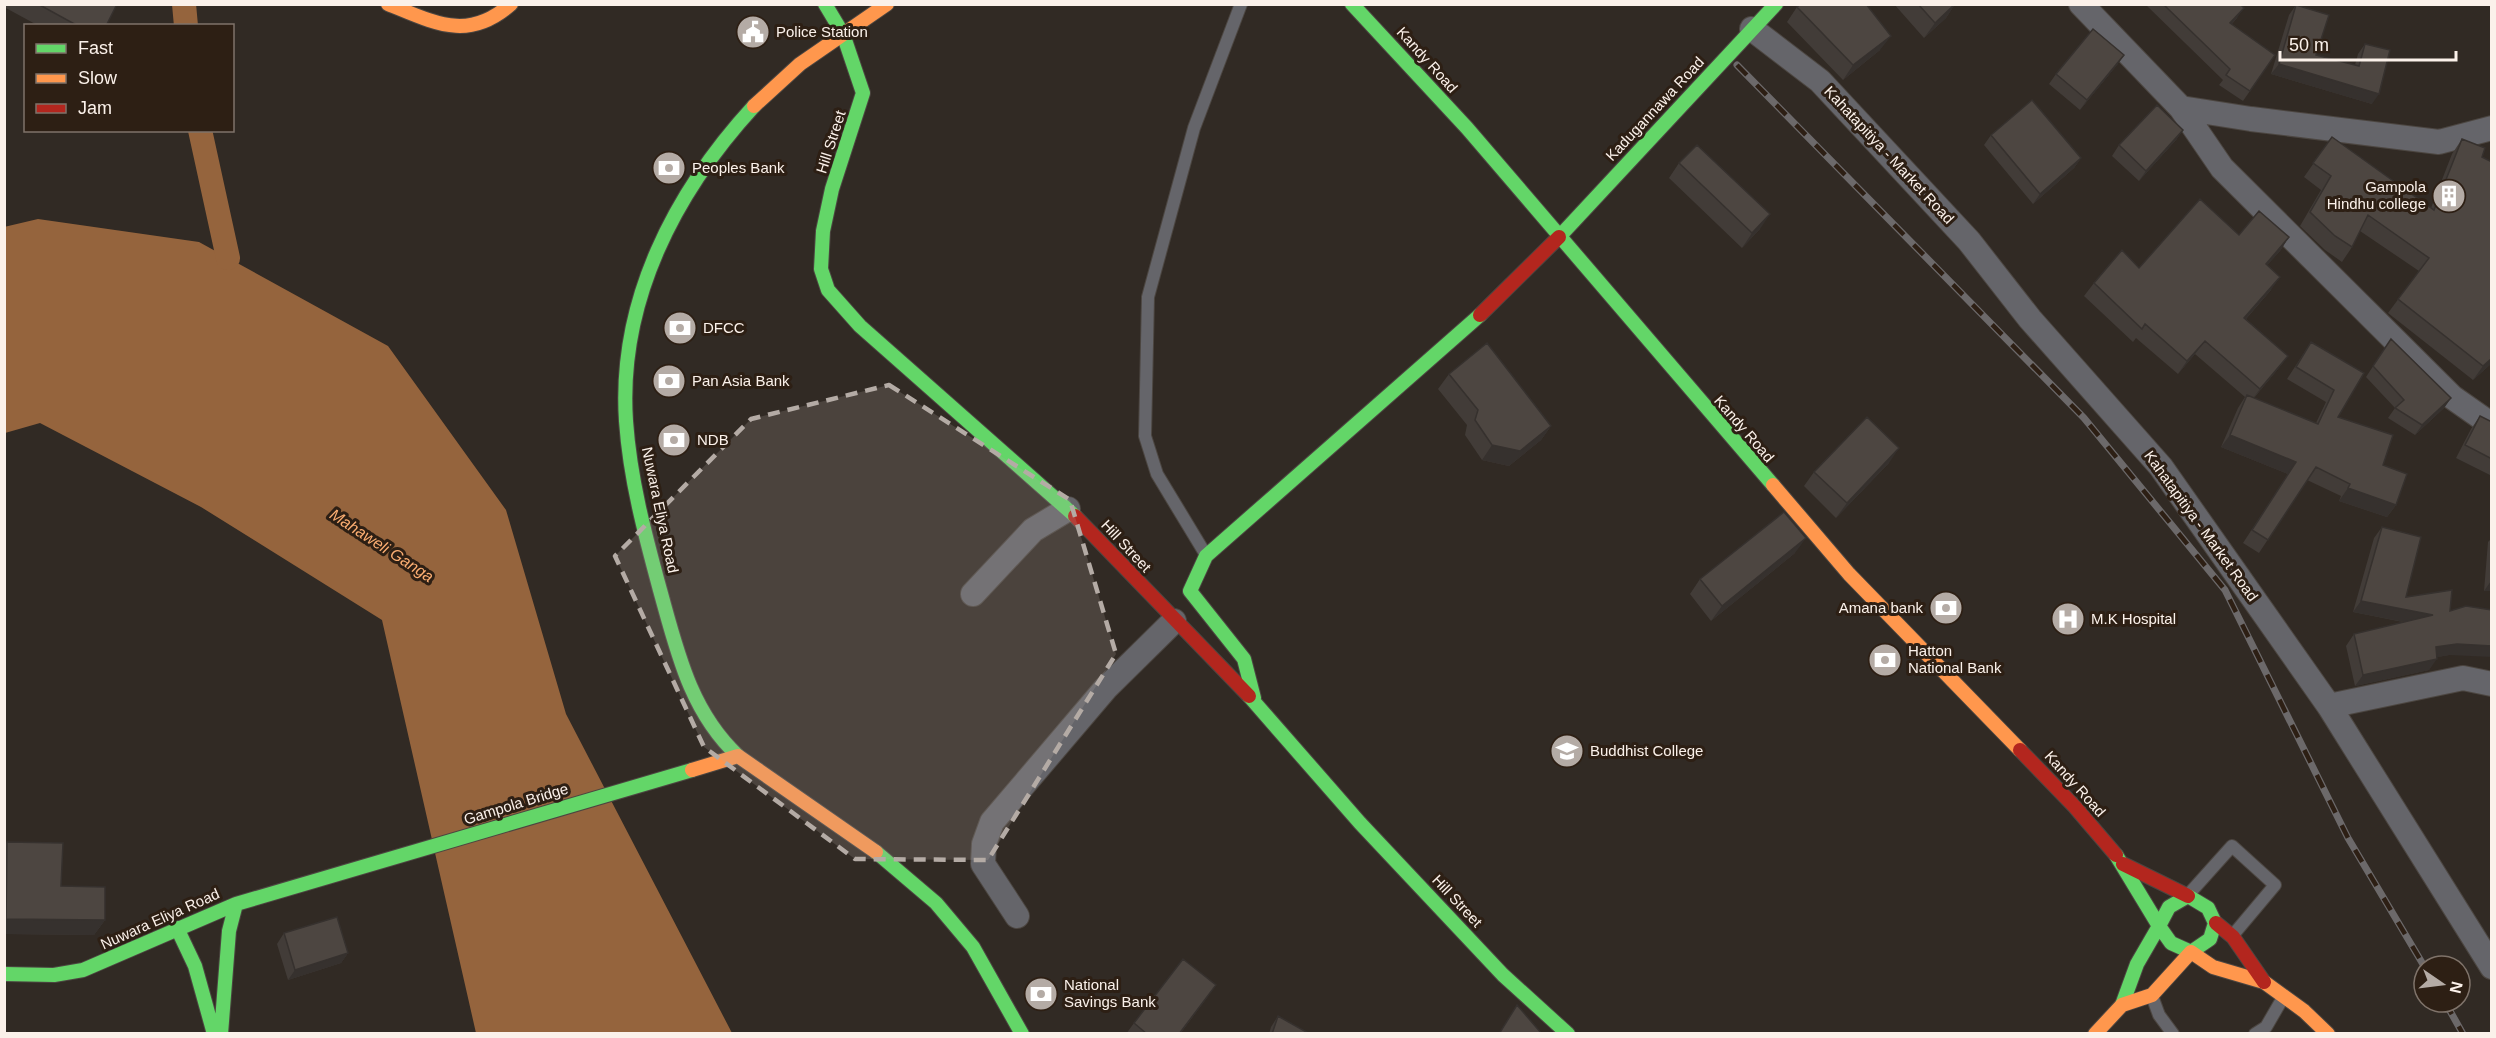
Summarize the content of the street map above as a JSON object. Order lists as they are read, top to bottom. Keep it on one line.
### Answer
{"streets":{"main road":["Kandy Road","Kadugannawa Road","Hill Street","Nuwara Eliya Road","Gampola Bridge"],"street":["Kahatapitiya - Market Road"]},"crossings":[["Kandy Road","Kadugannawa Road"],["Kadugannawa Road","Kahatapitiya - Market Road"],["Hill Street","Nuwara Eliya Road"],["Nuwara Eliya Road","Gampola Bridge"]],"water":["Mahaweli Ganga"],"places":{"public building":["Police Station"],"bank":["Peoples Bank","DFCC","Pan Asia Bank","NDB","Amana bank","Hatton National Bank","National Savings Bank"],"building":["Gampola Hindhu college"],"hospital":["M.K Hospital"],"school or university":["Buddhist College"]},"legend":["Fast","Slow","Jam"],"scale_bar":"50 m","north":"right"}
